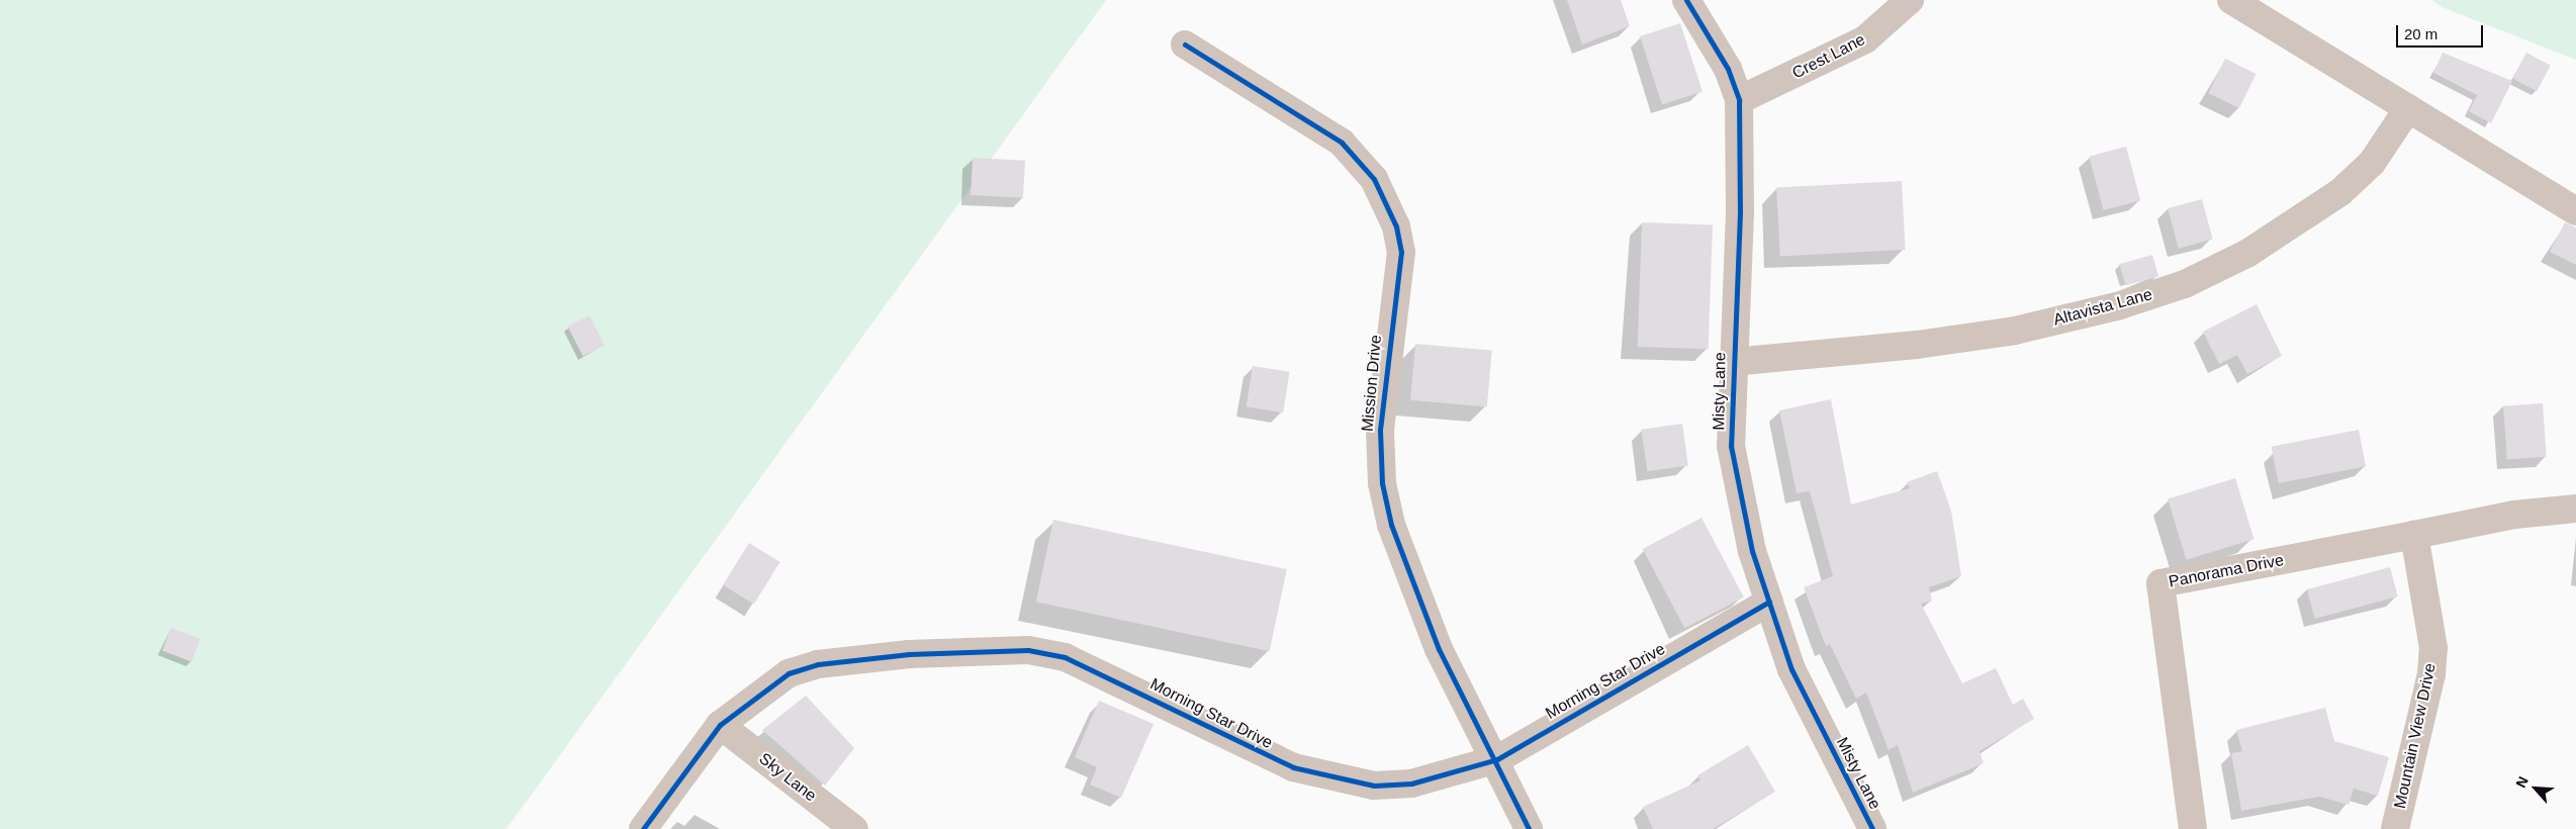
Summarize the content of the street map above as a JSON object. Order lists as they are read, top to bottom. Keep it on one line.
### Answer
{"streets":{"street":["Crest Lane","Altavista Lane","Mission Drive","Misty Lane","Panorama Drive","Morning Star Drive","Mountain View Drive","Sky Lane"]},"crossings":[["Crest Lane","Misty Lane"],["Altavista Lane","Misty Lane"],["Mission Drive","Morning Star Drive"],["Misty Lane","Morning Star Drive"],["Panorama Drive","Mountain View Drive"],["Morning Star Drive","Sky Lane"]],"scale_bar":"20 m","north":"top left"}
